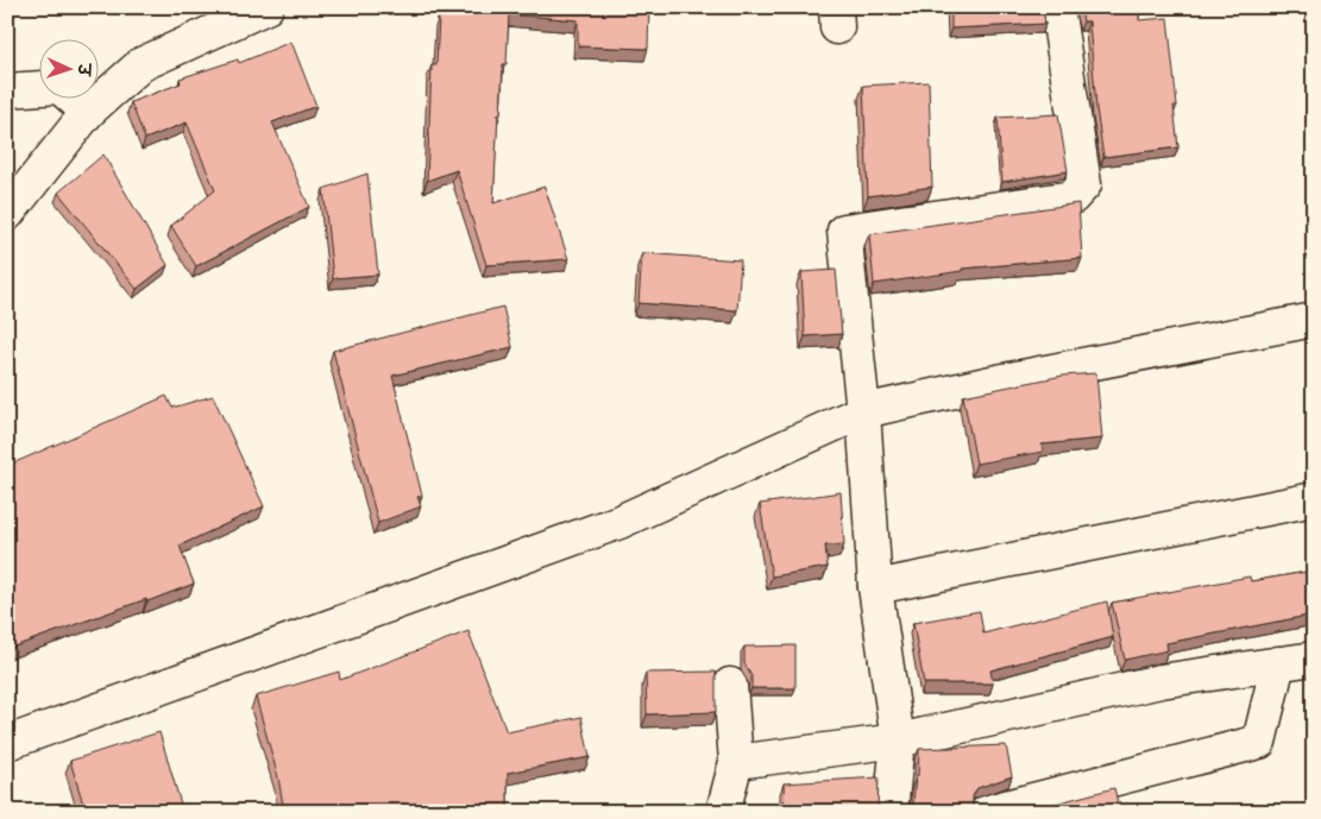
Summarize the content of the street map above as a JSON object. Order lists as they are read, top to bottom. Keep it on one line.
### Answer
{"north":"right"}
